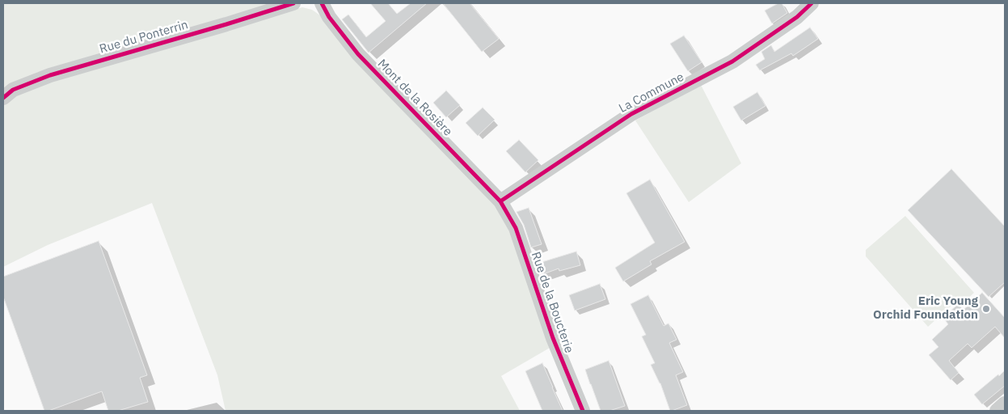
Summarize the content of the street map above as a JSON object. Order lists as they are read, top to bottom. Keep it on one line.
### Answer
{"streets":{"street":["Rue du Ponterrin","La Commune","Mont de la Rosière","Rue de la Boucterie"]},"crossings":[["La Commune","Mont de la Rosière"],["La Commune","Rue de la Boucterie"],["Mont de la Rosière","Rue de la Boucterie"]],"places":["Eric Young Orchid Foundation"]}
